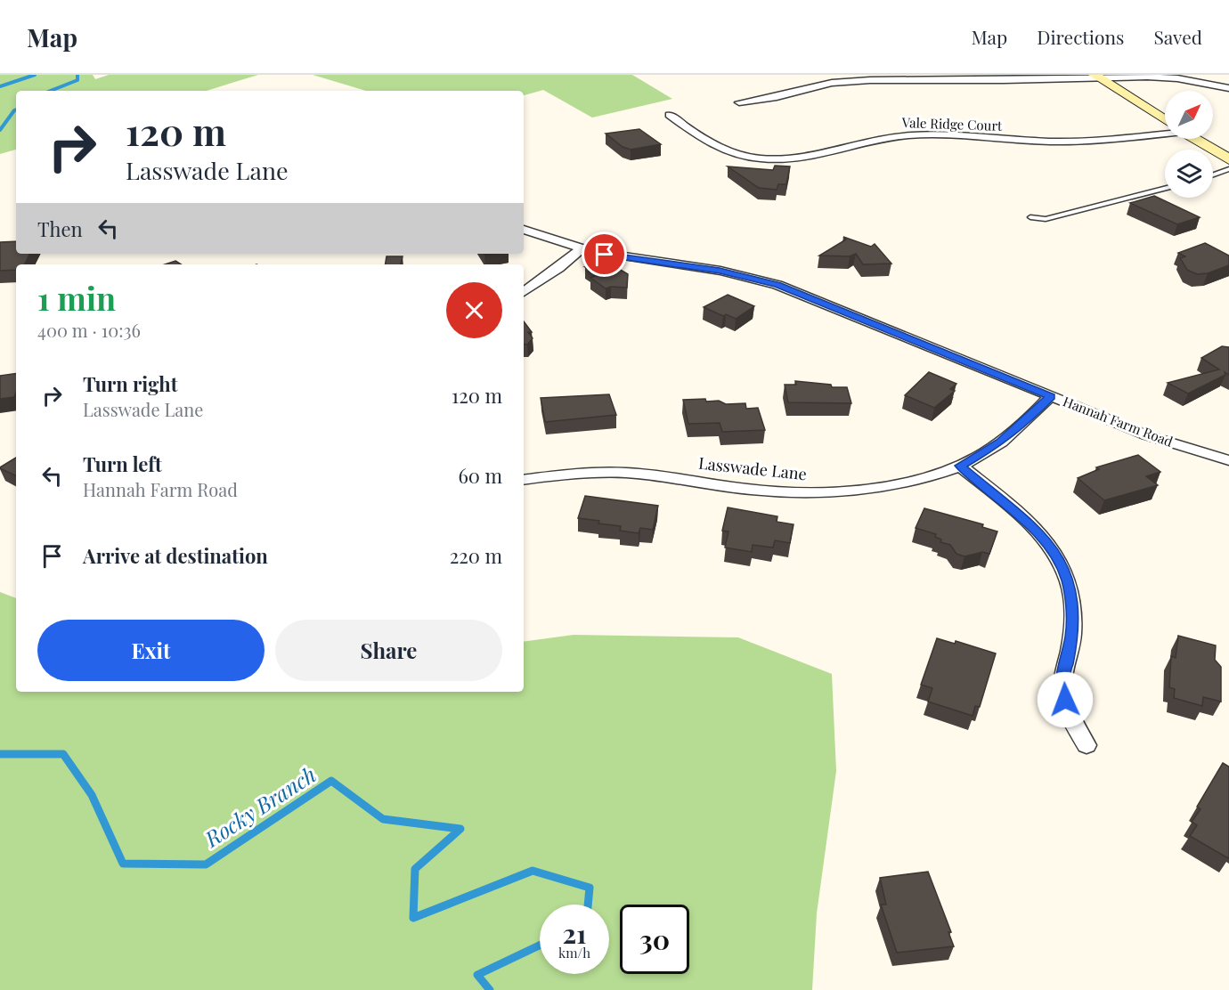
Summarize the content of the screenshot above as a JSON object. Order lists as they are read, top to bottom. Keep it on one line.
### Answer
{"streets":{"street":["Vale Ridge Court","Hannah Farm Road","Lasswade Lane"]},"crossings":[["Hannah Farm Road","Lasswade Lane"]],"water":["Rocky Branch"],"north":"top right","page":{"header":"Map","nav":["Map","Directions","Saved"],"turn":["120 m","Lasswade Lane"],"then":"Then","heading":["1 min","400 m · 10:36"],"list":[{"name":"Turn right","note":"Lasswade Lane","value":"120 m"},{"name":"Turn left","note":"Hannah Farm Road","value":"60 m"},{"name":"Arrive at destination","value":"220 m"}],"buttons":["Exit","Share"],"speed":"21 km/h","limit":"30"}}
